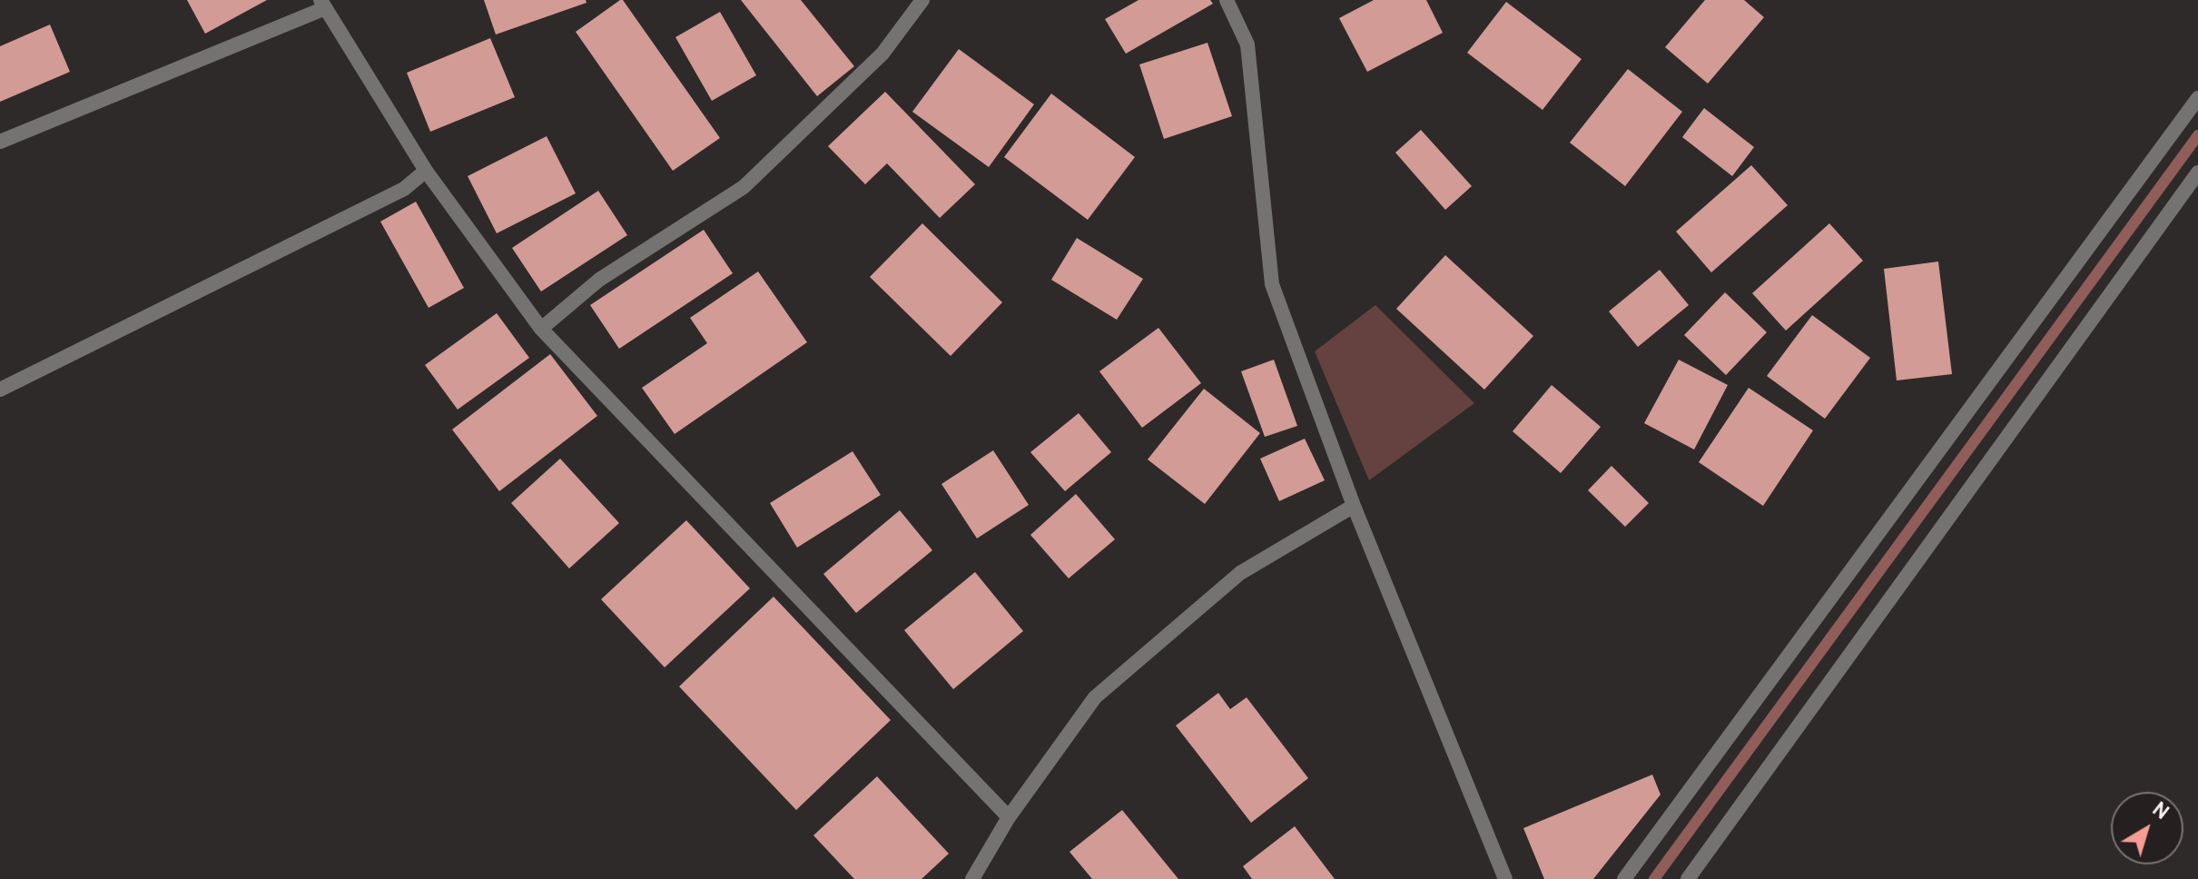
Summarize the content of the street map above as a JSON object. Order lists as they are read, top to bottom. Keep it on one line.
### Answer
{"north":"top right"}
